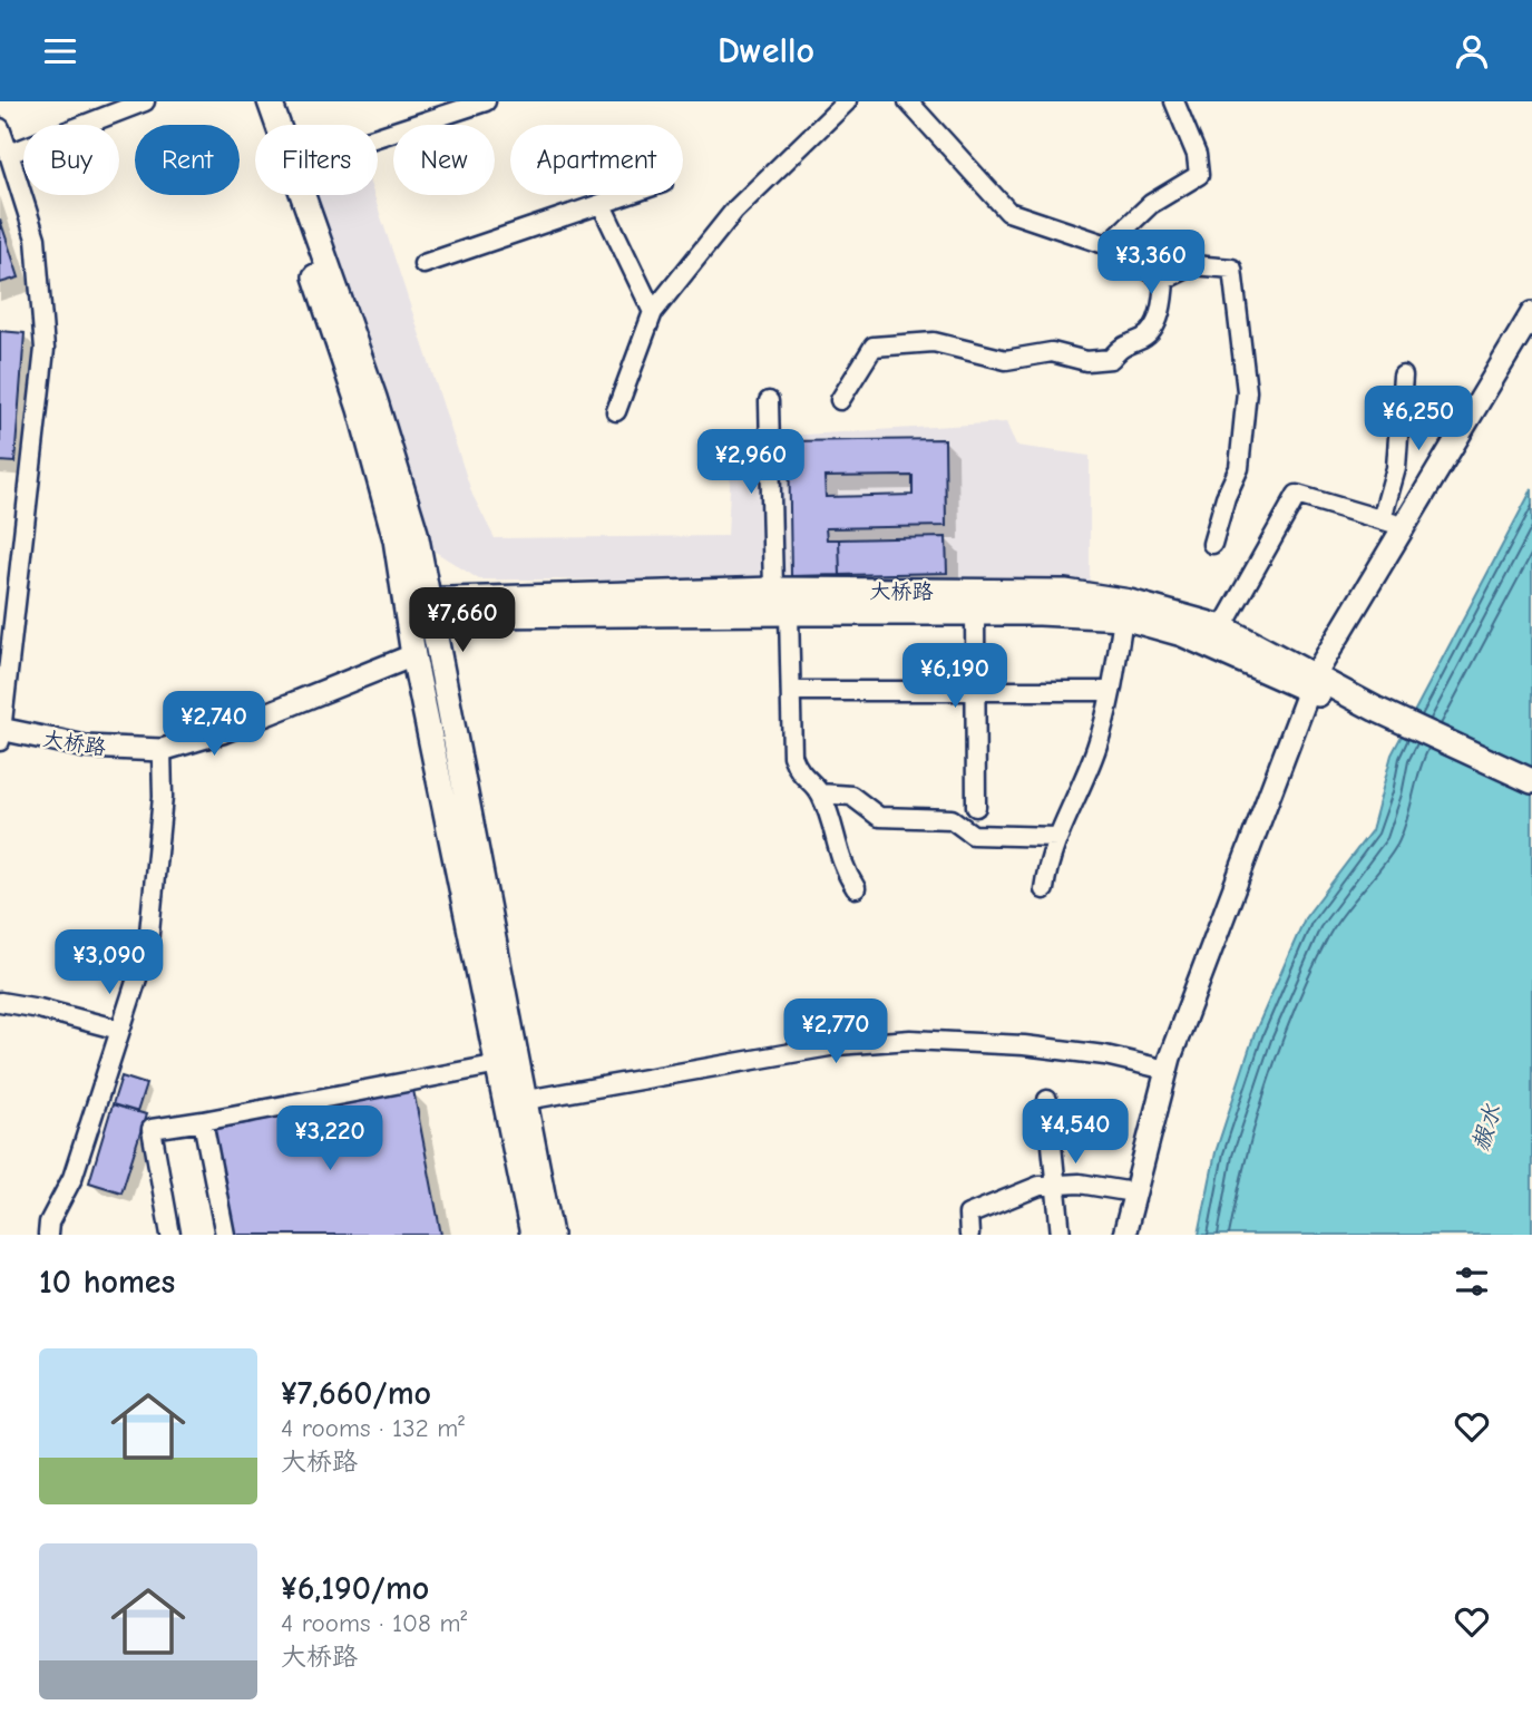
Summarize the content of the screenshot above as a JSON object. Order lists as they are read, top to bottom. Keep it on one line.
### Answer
{"streets":{"main road":["大桥路"]},"water":["赧水"],"page":{"header":"Dwello","chip":["Buy","Rent","Filters","New","Apartment"],"price":["¥3,360","¥6,250","¥2,960","¥7,660","¥6,190","¥2,740","¥3,090","¥2,770","¥4,540","¥3,220"],"heading":"10 homes","list":[{"name":"¥7,660/mo","note":"4 rooms · 132 m² · 大桥路"},{"name":"¥6,190/mo","note":"4 rooms · 108 m² · 大桥路"}]}}
